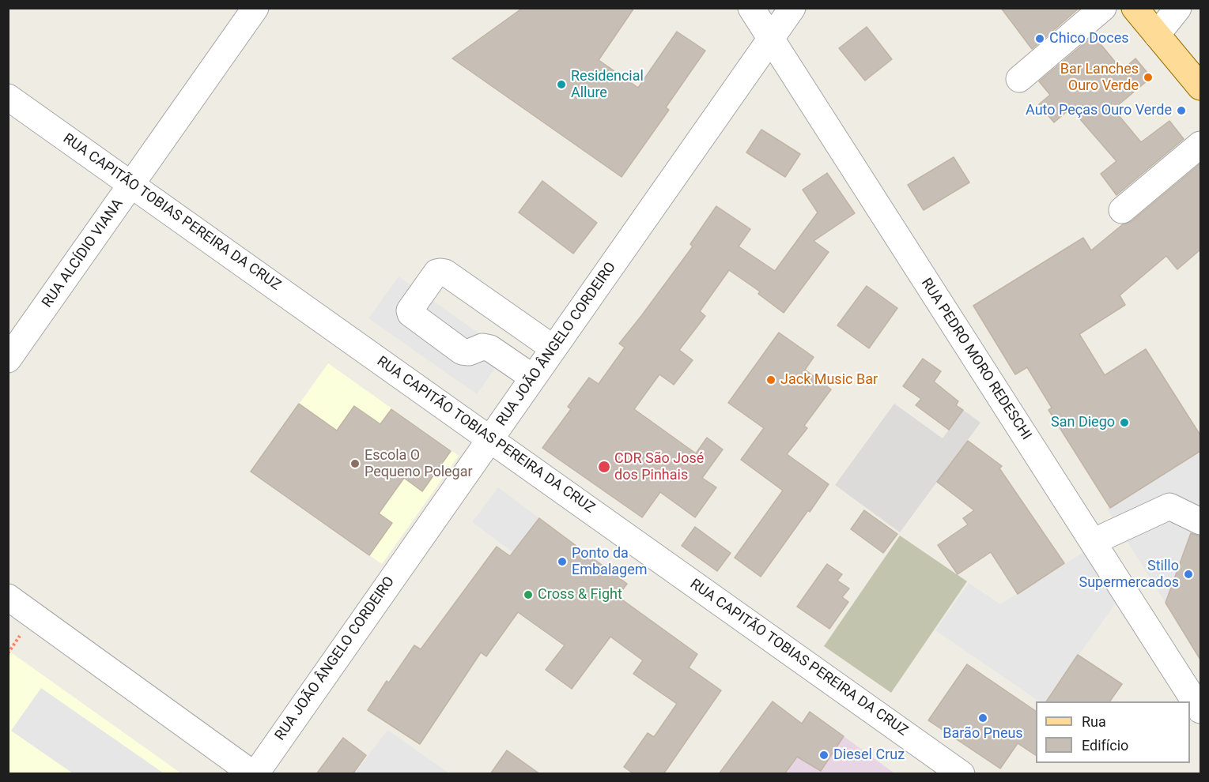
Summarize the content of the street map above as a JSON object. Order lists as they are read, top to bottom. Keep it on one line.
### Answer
{"streets":{"street":["RUA CAPITÃO TOBIAS PEREIRA DA CRUZ","RUA ALCÍDIO VIANA","RUA JOÃO ÂNGELO CORDEIRO","RUA PEDRO MORO REDESCHI"]},"crossings":[["RUA CAPITÃO TOBIAS PEREIRA DA CRUZ","RUA ALCÍDIO VIANA"],["RUA CAPITÃO TOBIAS PEREIRA DA CRUZ","RUA JOÃO ÂNGELO CORDEIRO"],["RUA JOÃO ÂNGELO CORDEIRO","RUA PEDRO MORO REDESCHI"]],"places":["Chico Doces","Bar Lanches Ouro Verde","Residencial Allure","Auto Peças Ouro Verde","Jack Music Bar","San Diego","Escola O Pequeno Polegar","CDR São José dos Pinhais","Ponto da Embalagem","Stillo Supermercados","Cross & Fight","Barão Pneus","Diesel Cruz"],"legend":["Rua","Edifício"]}
